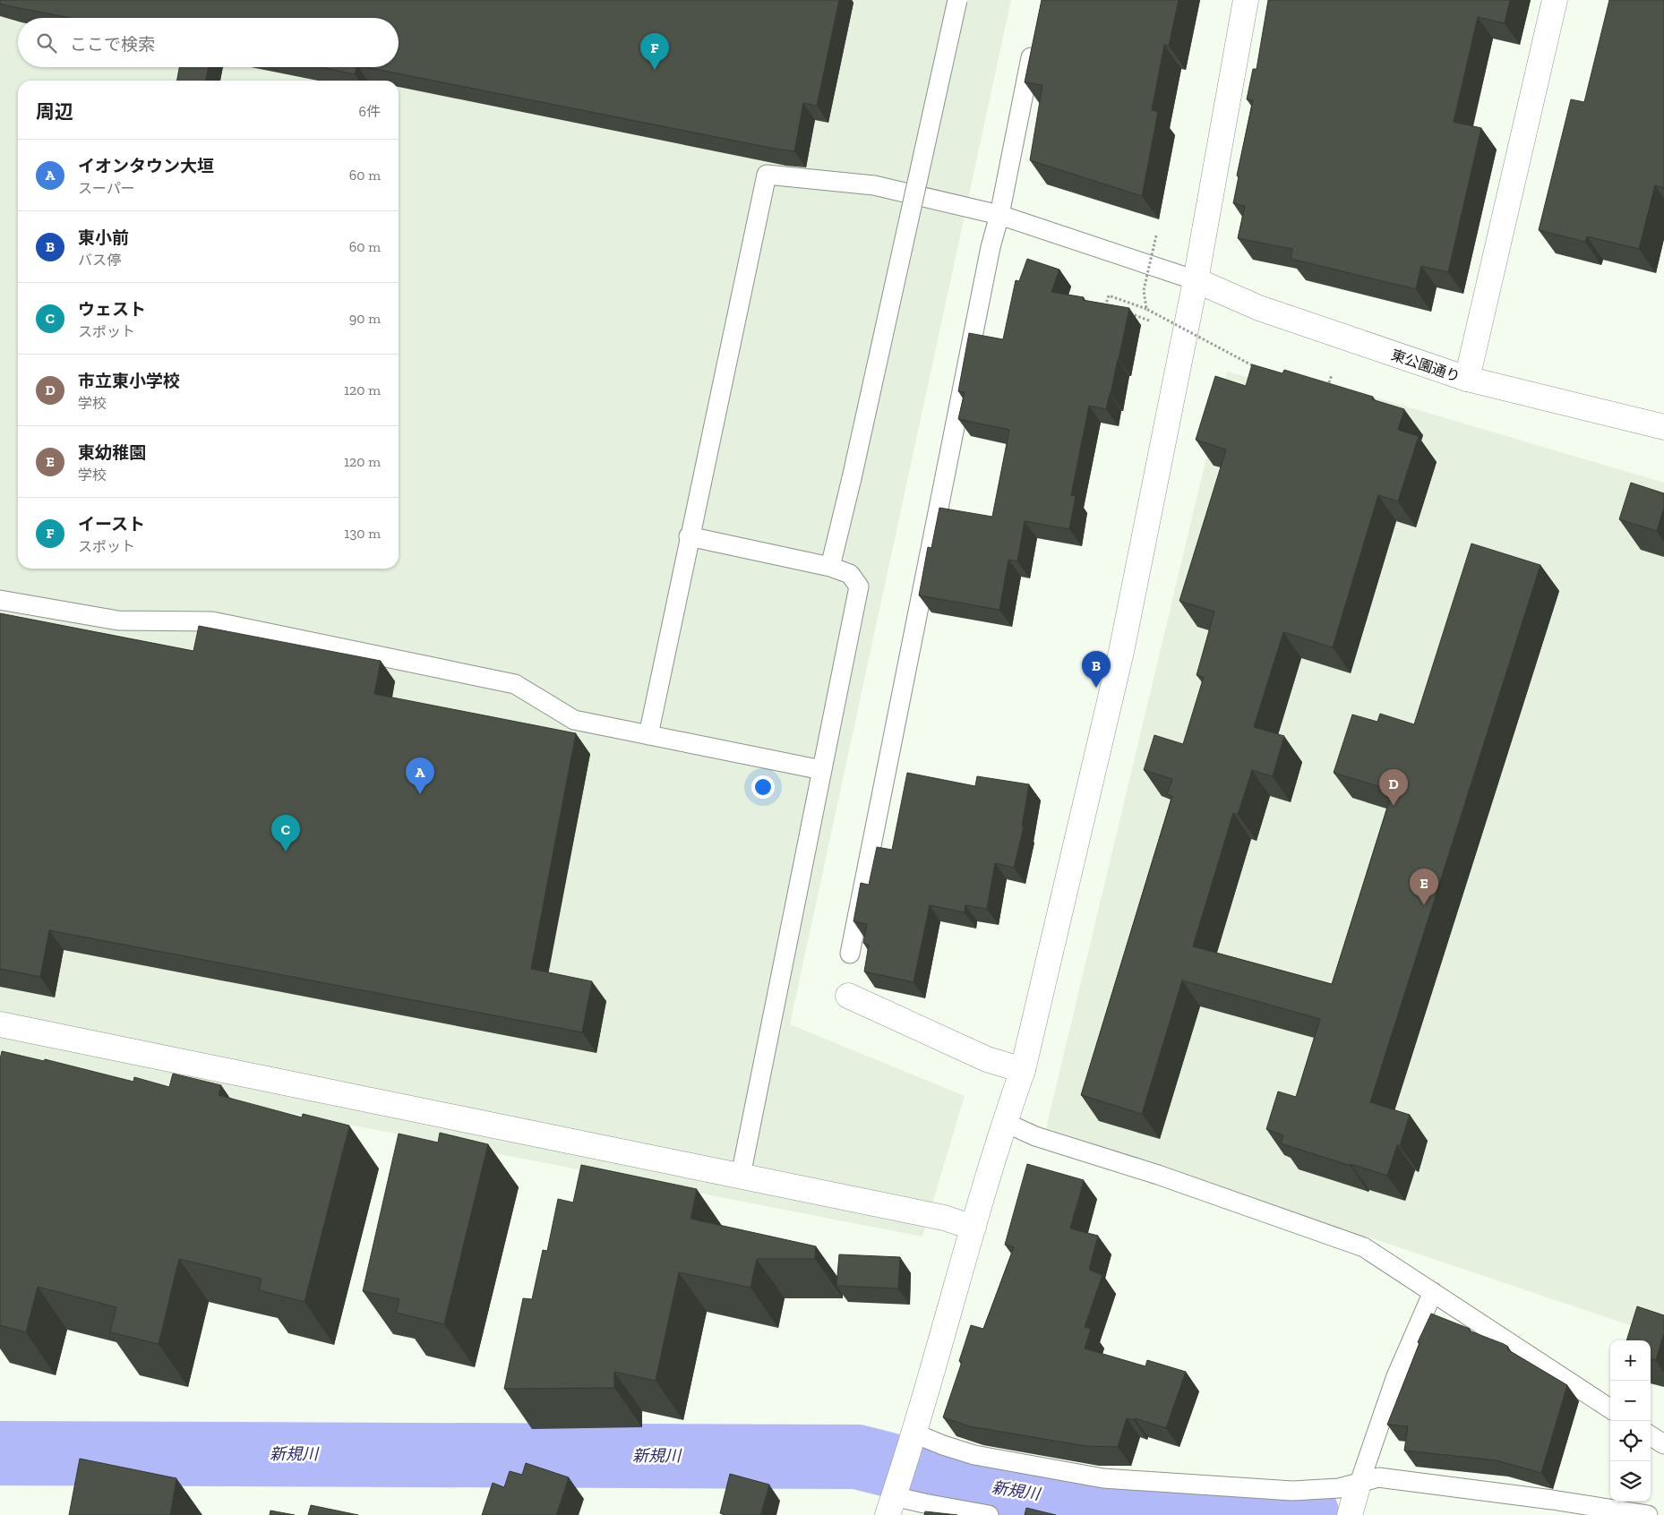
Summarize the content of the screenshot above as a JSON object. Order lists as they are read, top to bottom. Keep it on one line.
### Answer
{"streets":{"street":["東公園通り"]},"water":["新規川"],"page":{"search":"ここで検索","pins":["F","B","A","D","C","E"],"heading":["周辺","6件"],"list":[{"mark":"A","name":"イオンタウン大垣","note":"スーパー","value":"60 m"},{"mark":"B","name":"東小前","note":"バス停","value":"60 m"},{"mark":"C","name":"ウェスト","note":"スポット","value":"90 m"},{"mark":"D","name":"市立東小学校","note":"学校","value":"120 m"},{"mark":"E","name":"東幼稚園","note":"学校","value":"120 m"},{"mark":"F","name":"イースト","note":"スポット","value":"130 m"}],"map_buttons":["+","−"]}}
